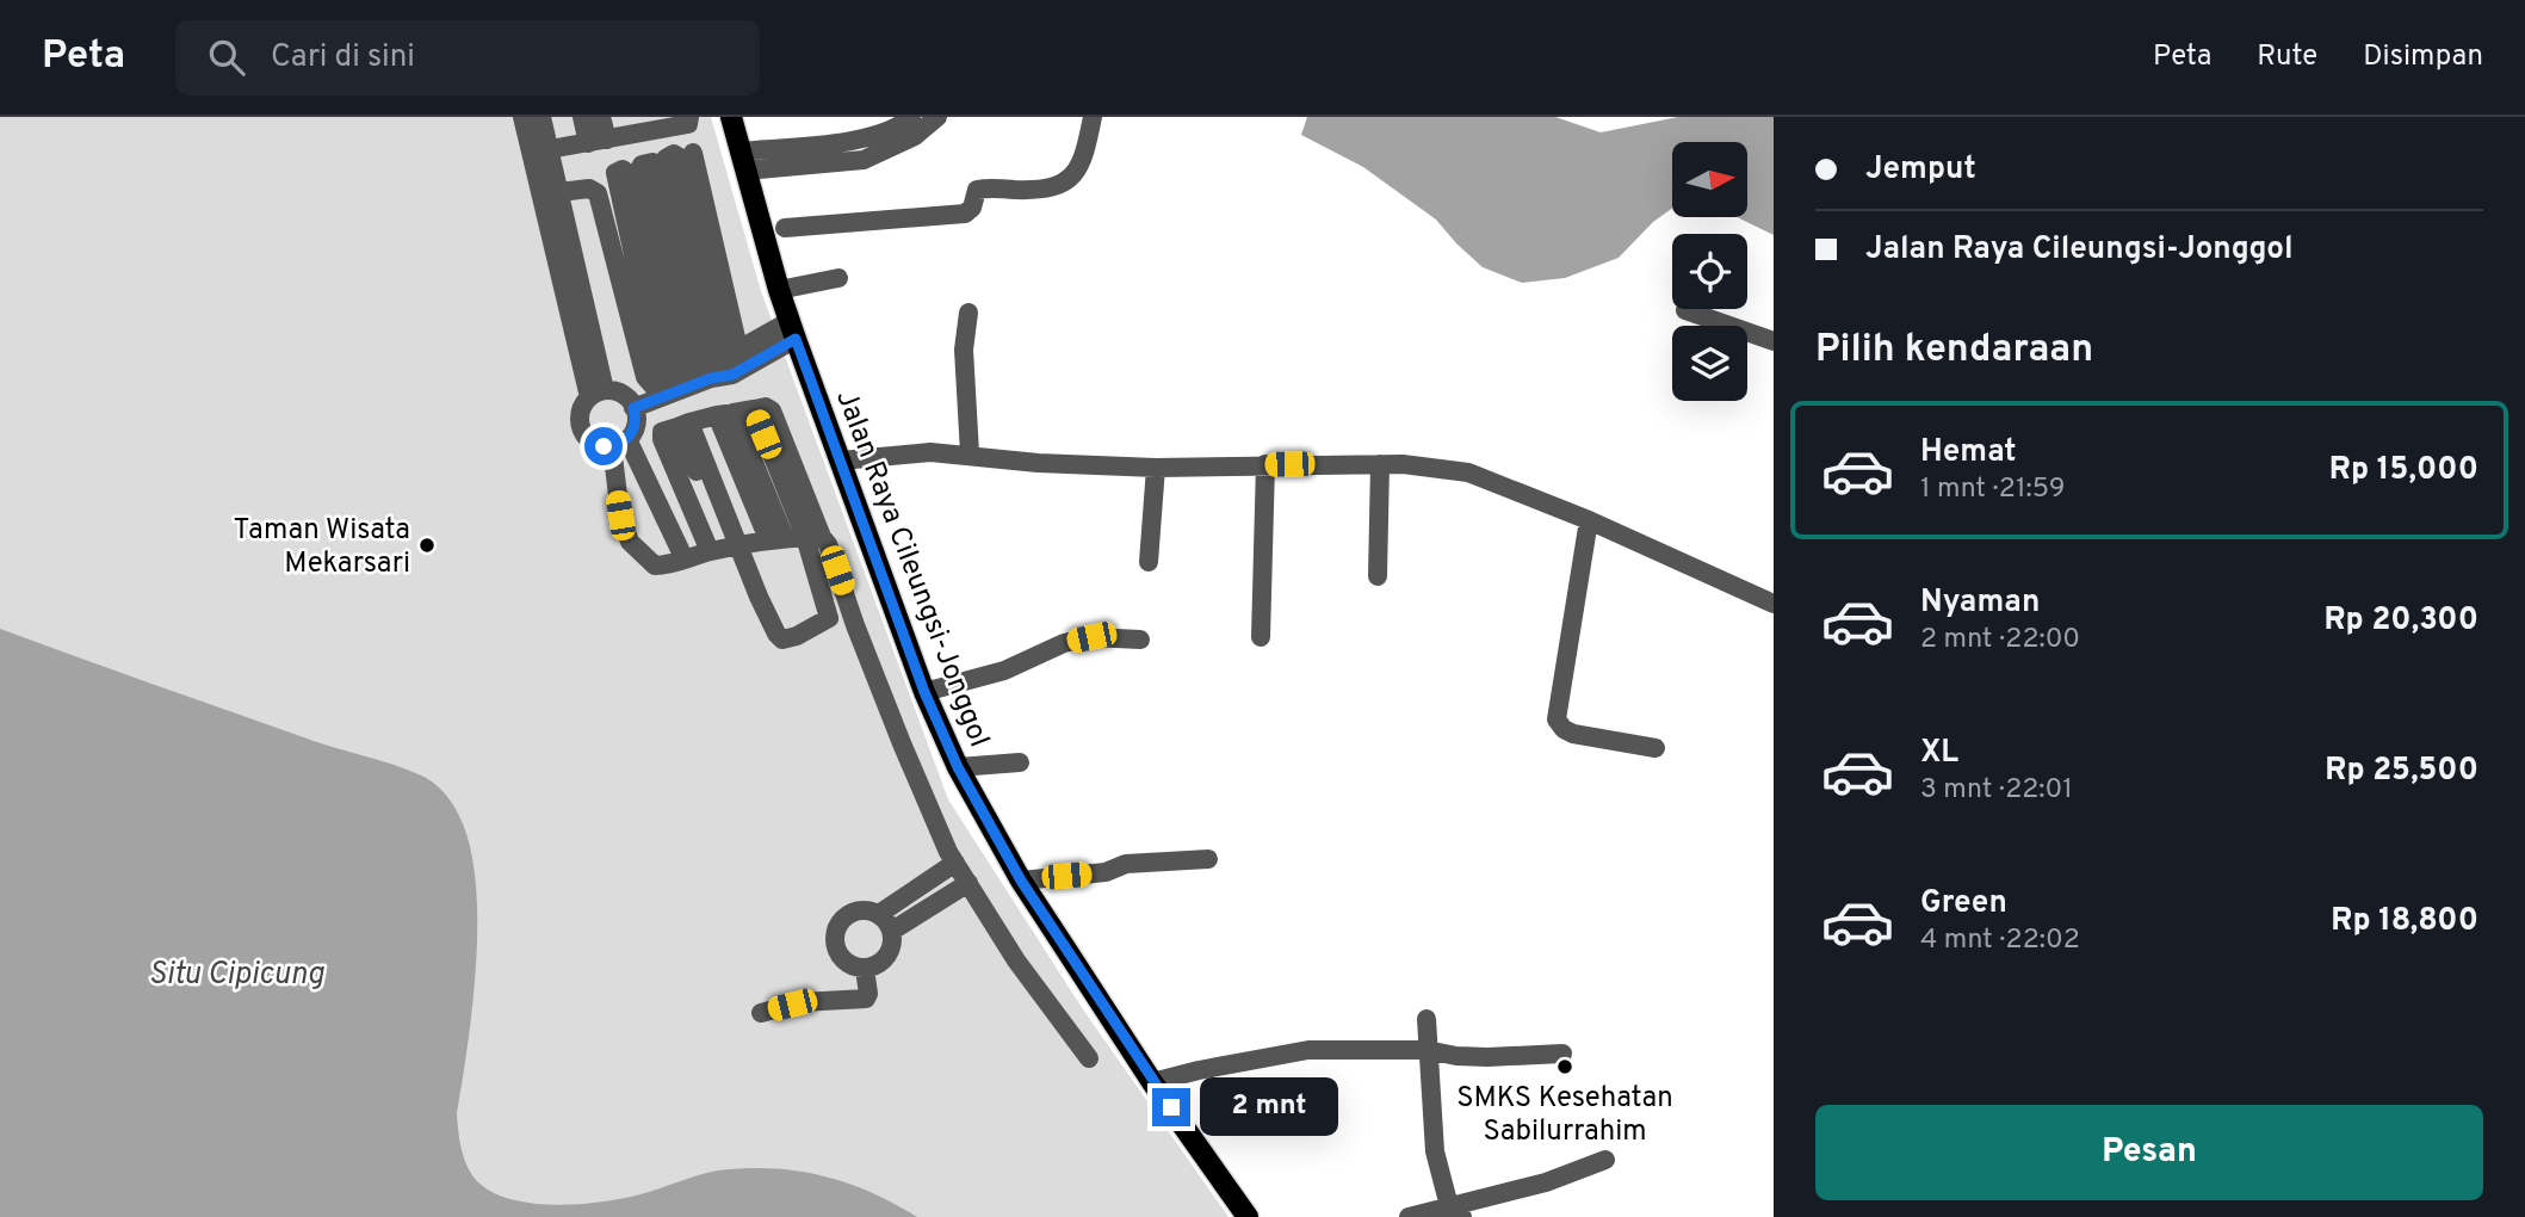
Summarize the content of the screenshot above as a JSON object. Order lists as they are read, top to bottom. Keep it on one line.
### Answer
{"streets":{"main road":["Jalan Raya Cileungsi-Jonggol"]},"water":["Situ Cipicung"],"places":["Taman Wisata Mekarsari","SMKS Kesehatan Sabilurrahim"],"north":"right","page":{"header":"Peta","search":"Cari di sini","nav":["Peta","Rute","Disimpan"],"banner":["Jemput","Jalan Raya Cileungsi-Jonggol"],"heading":"Pilih kendaraan","list":[{"name":"Hemat","note":"1 mnt · 21:59","value":"Rp 15,000"},{"name":"Nyaman","note":"2 mnt · 22:00","value":"Rp 20,300"},{"name":"XL","note":"3 mnt · 22:01","value":"Rp 25,500"},{"name":"Green","note":"4 mnt · 22:02","value":"Rp 18,800"}],"bubble":"2 mnt","buttons":"Pesan"}}
